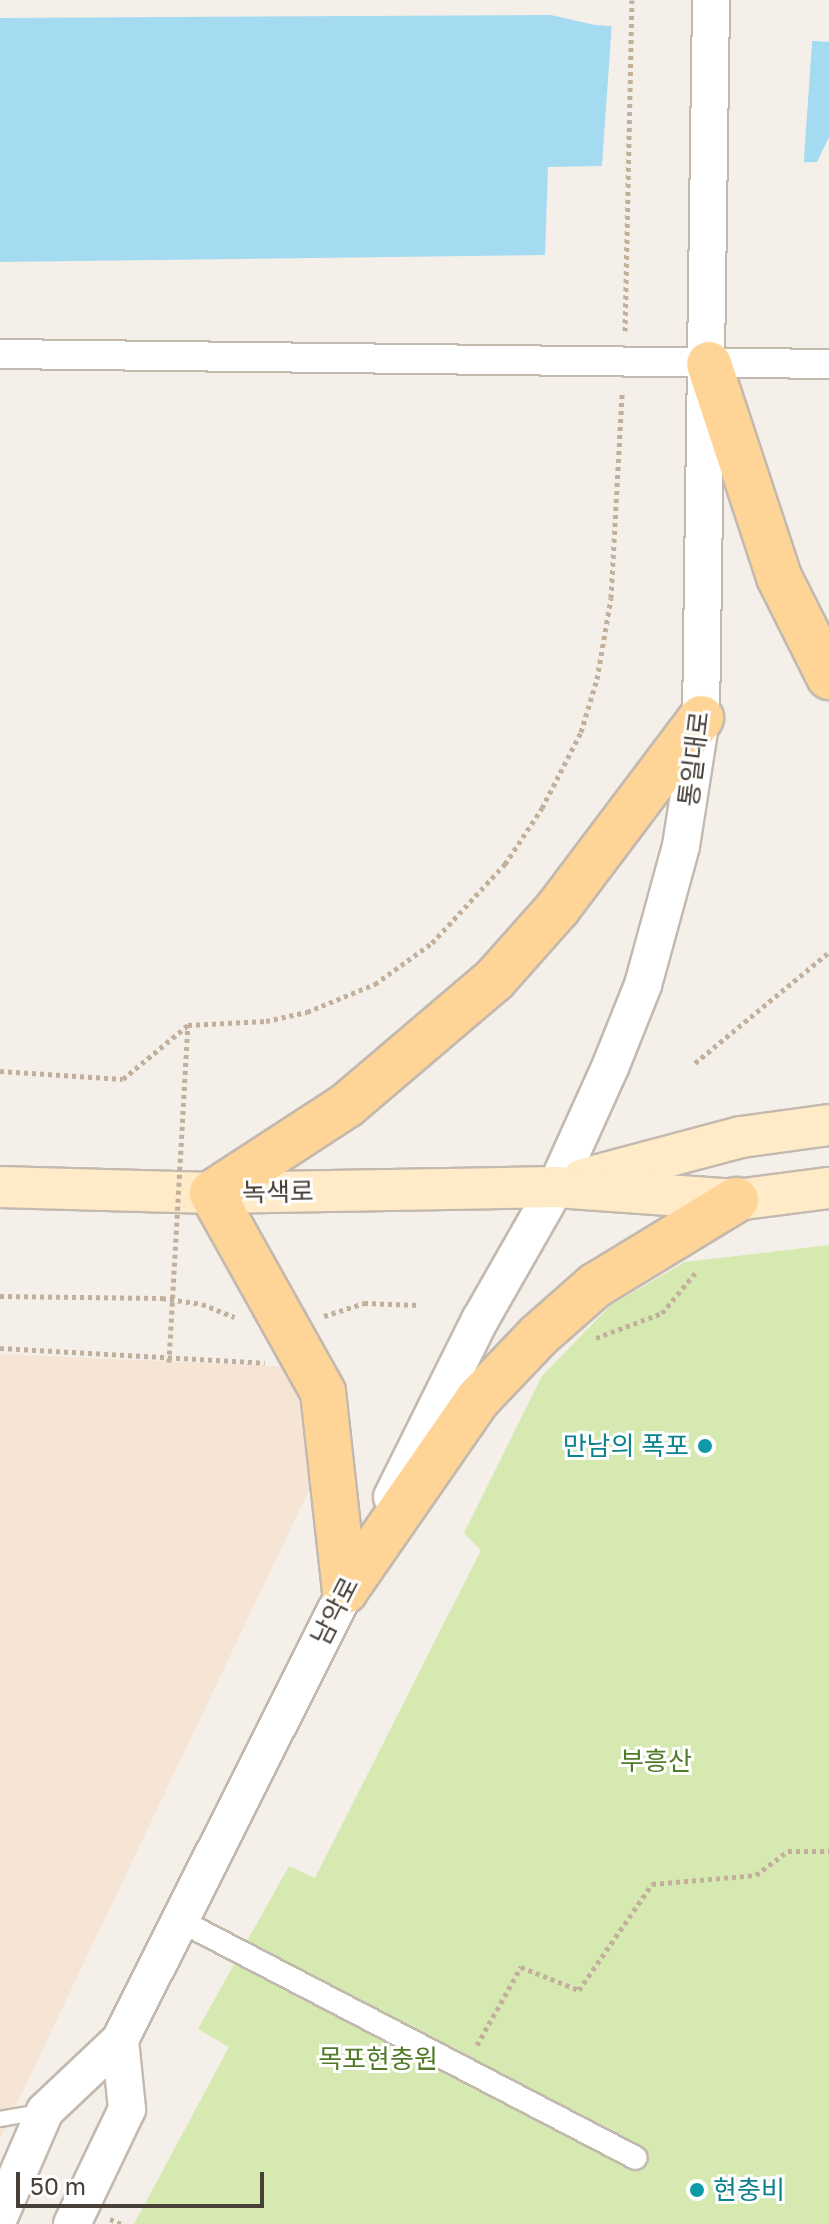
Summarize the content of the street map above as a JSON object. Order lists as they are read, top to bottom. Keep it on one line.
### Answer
{"streets":{"main road":["녹색로"],"street":["통일대로","남악로"]},"crossings":[["통일대로","녹색로"],["통일대로","남악로"],["녹색로","남악로"]],"parks":["부흥산","목포현충원"],"places":["만남의 폭포","현충비"],"scale_bar":"50 m"}
